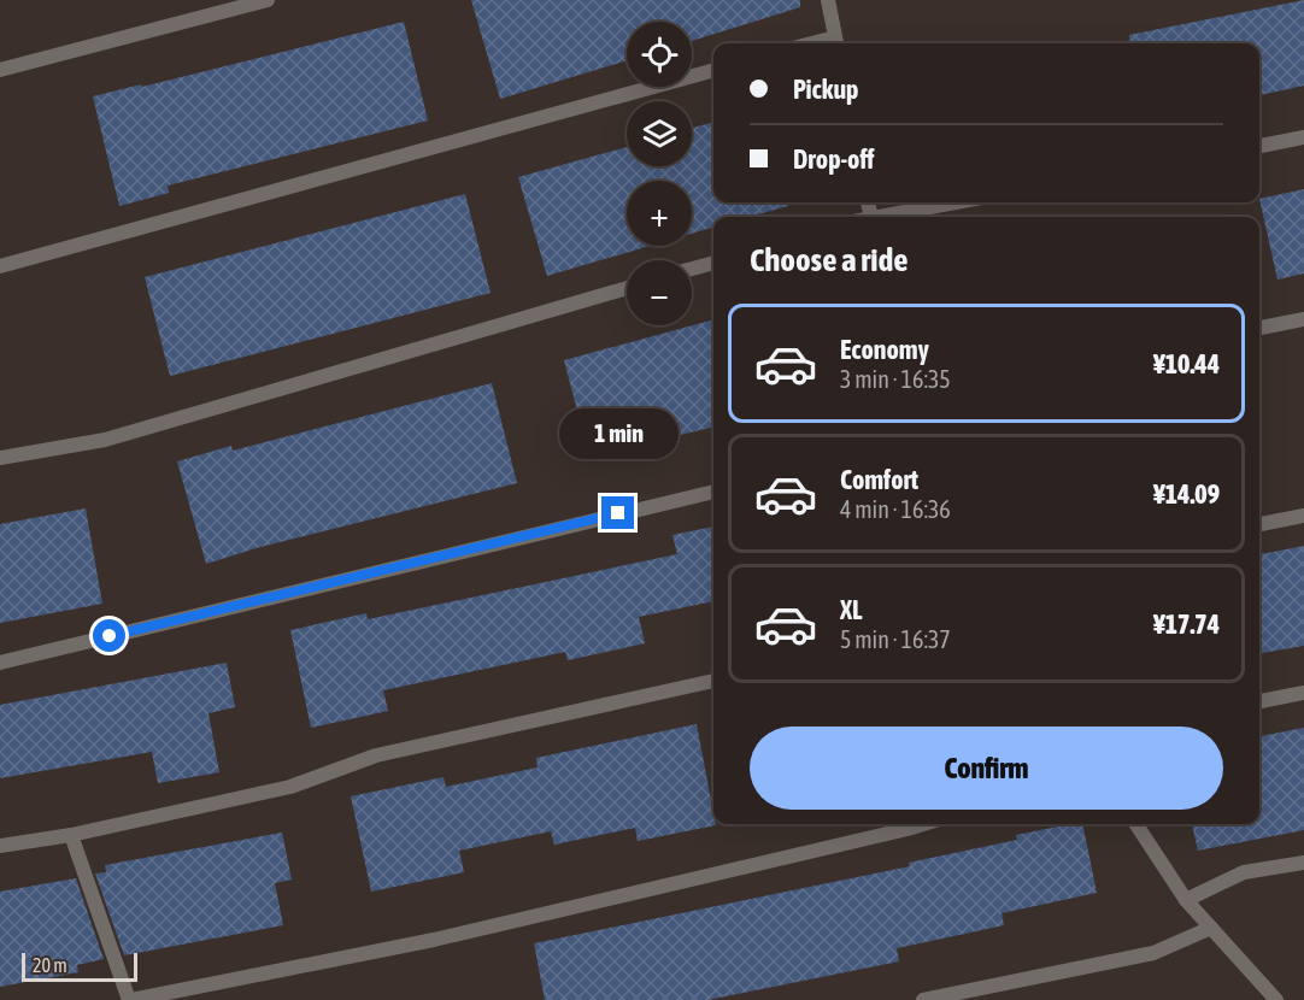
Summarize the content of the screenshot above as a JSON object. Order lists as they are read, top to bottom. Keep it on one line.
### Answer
{"scale_bar":"20 m","page":{"map_buttons":["+","−"],"banner":["Pickup","Drop-off"],"heading":"Choose a ride","list":[{"name":"Economy","note":"3 min · 16:35","value":"¥10.44"},{"name":"Comfort","note":"4 min · 16:36","value":"¥14.09"},{"name":"XL","note":"5 min · 16:37","value":"¥17.74"}],"bubble":"1 min","buttons":"Confirm","scale":"20 m"}}
